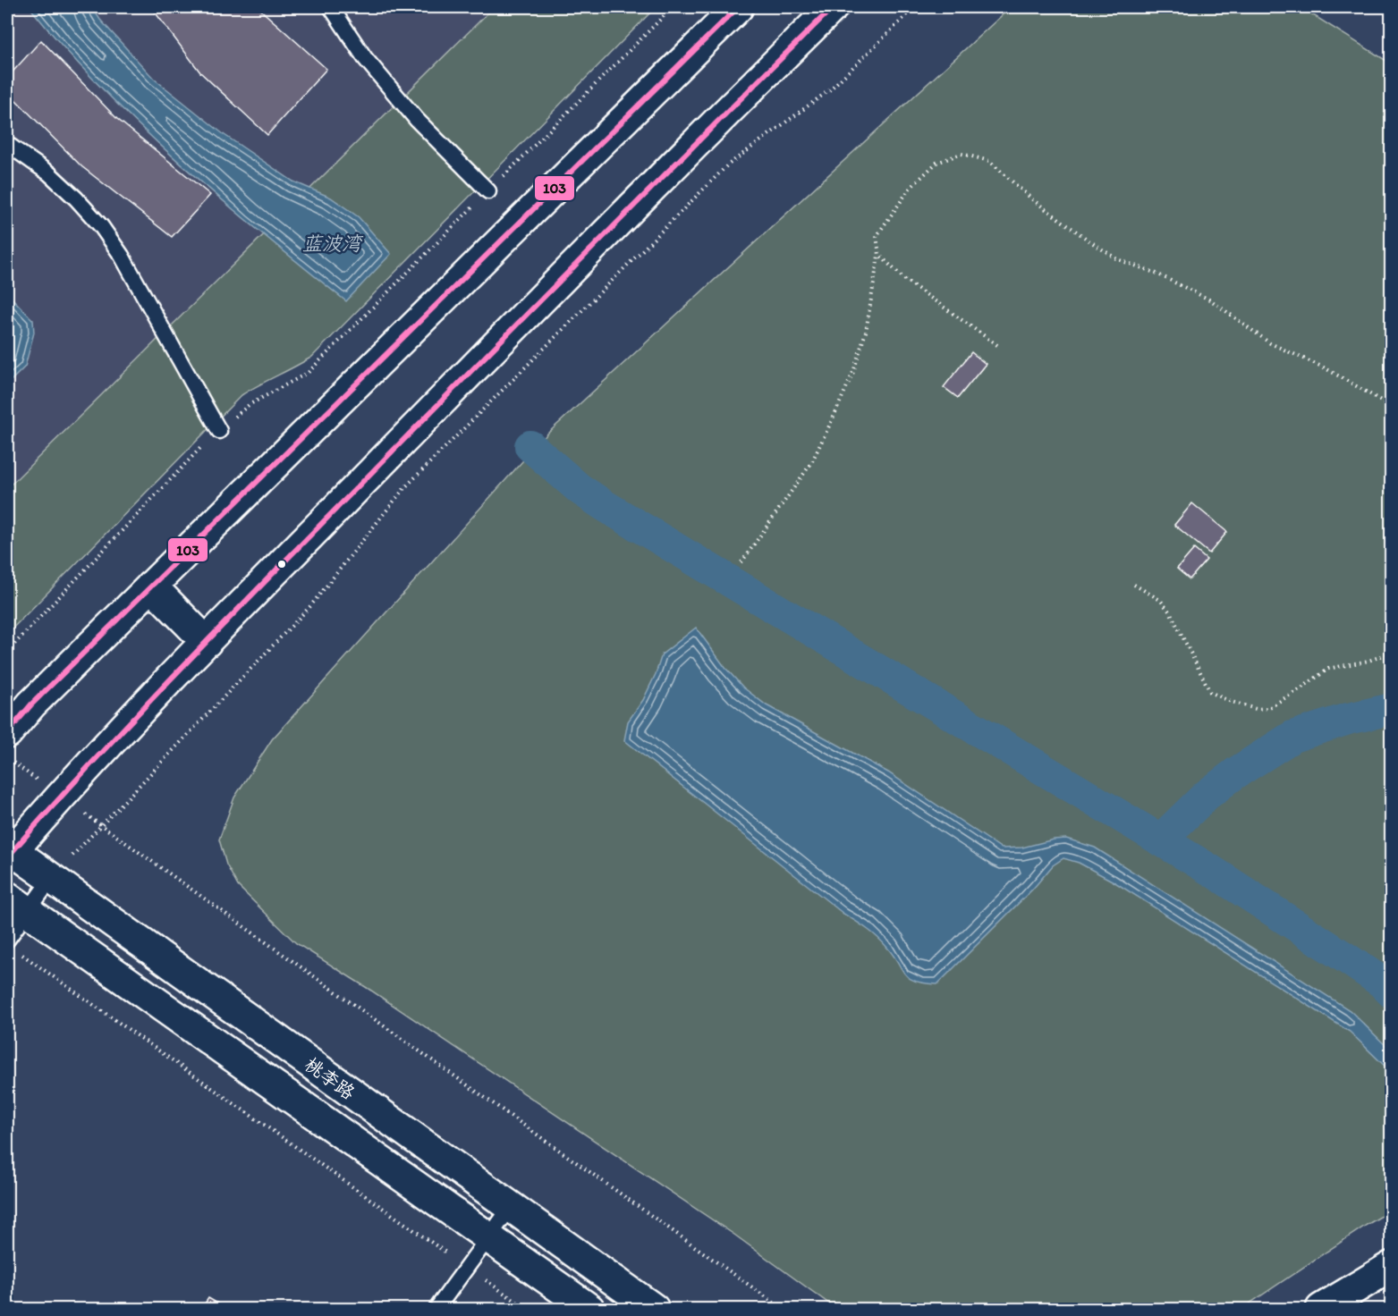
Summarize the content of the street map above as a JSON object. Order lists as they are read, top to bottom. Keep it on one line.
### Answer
{"streets":{"main road":["桃李路"]},"water":["蓝波湾"],"lines":["transit line 103"]}
